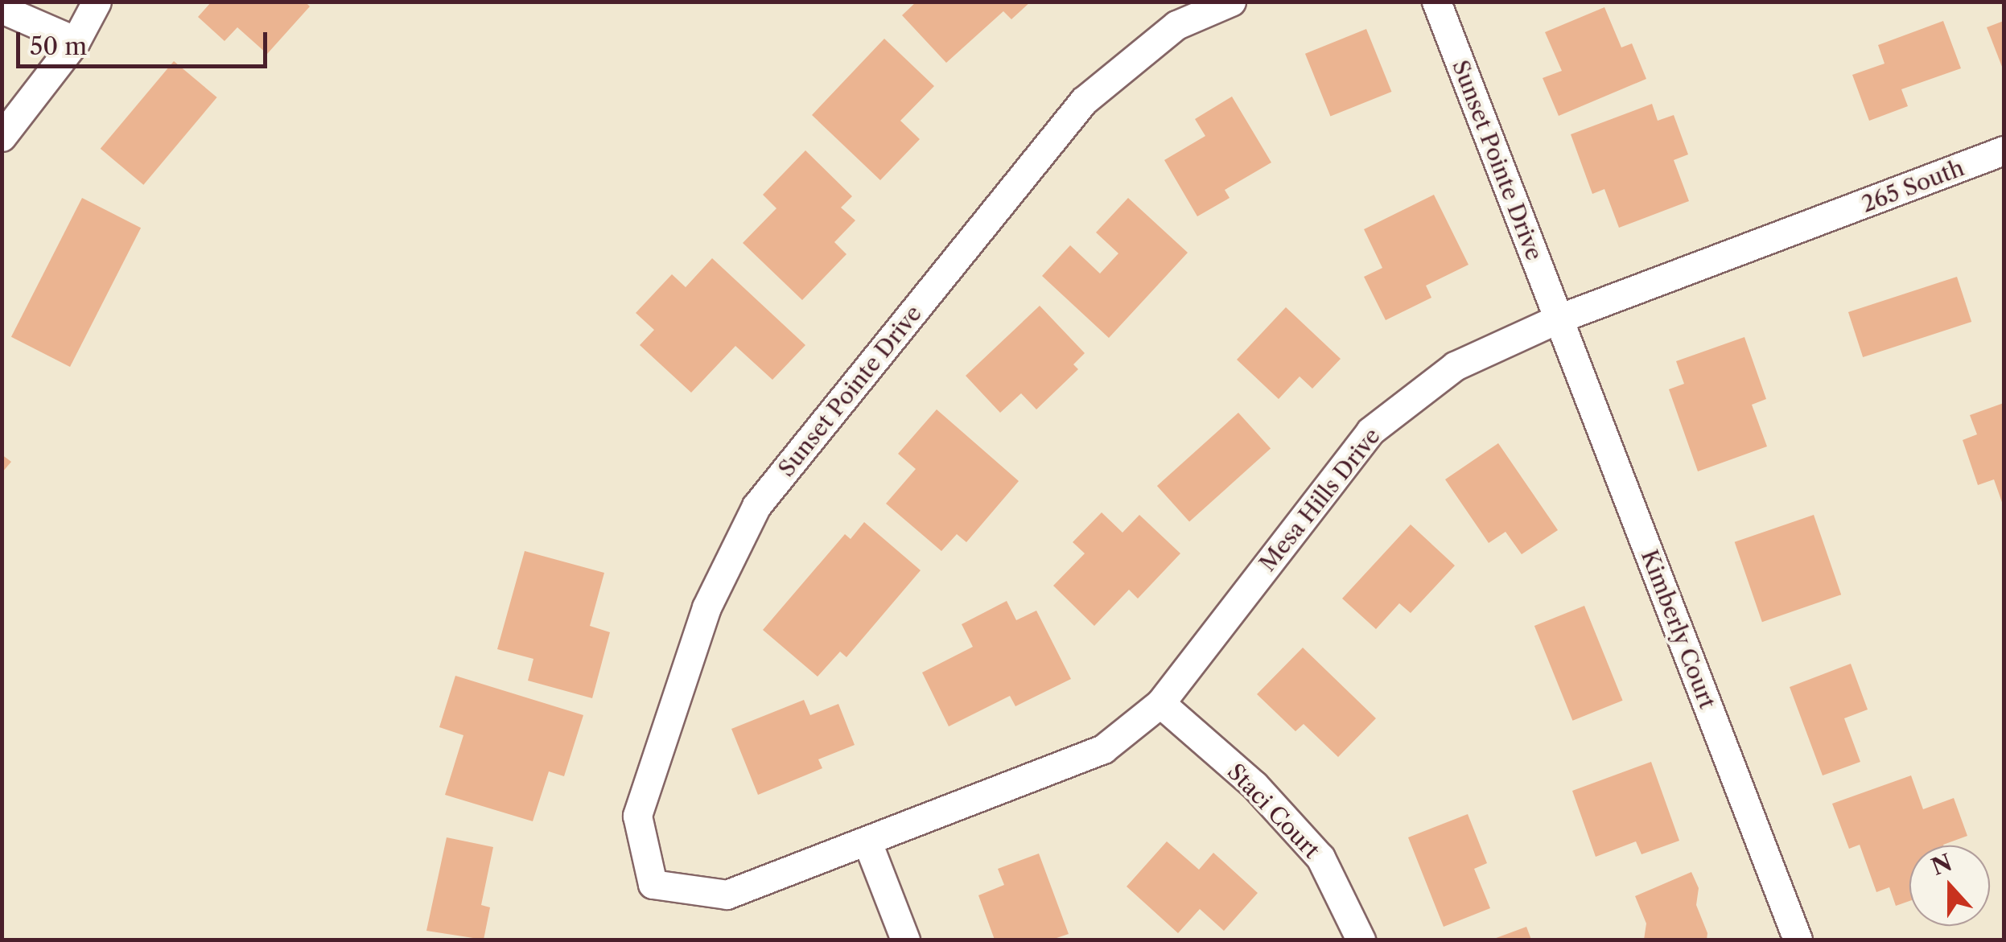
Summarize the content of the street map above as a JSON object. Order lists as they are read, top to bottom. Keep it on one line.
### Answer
{"streets":{"street":["Sunset Pointe Drive","265 South","Mesa Hills Drive","Kimberly Court","Staci Court"]},"crossings":[["Sunset Pointe Drive","Mesa Hills Drive"],["Sunset Pointe Drive","Kimberly Court"],["265 South","Mesa Hills Drive"],["Mesa Hills Drive","Kimberly Court"],["Mesa Hills Drive","Staci Court"]],"scale_bar":"50 m","north":"top"}
